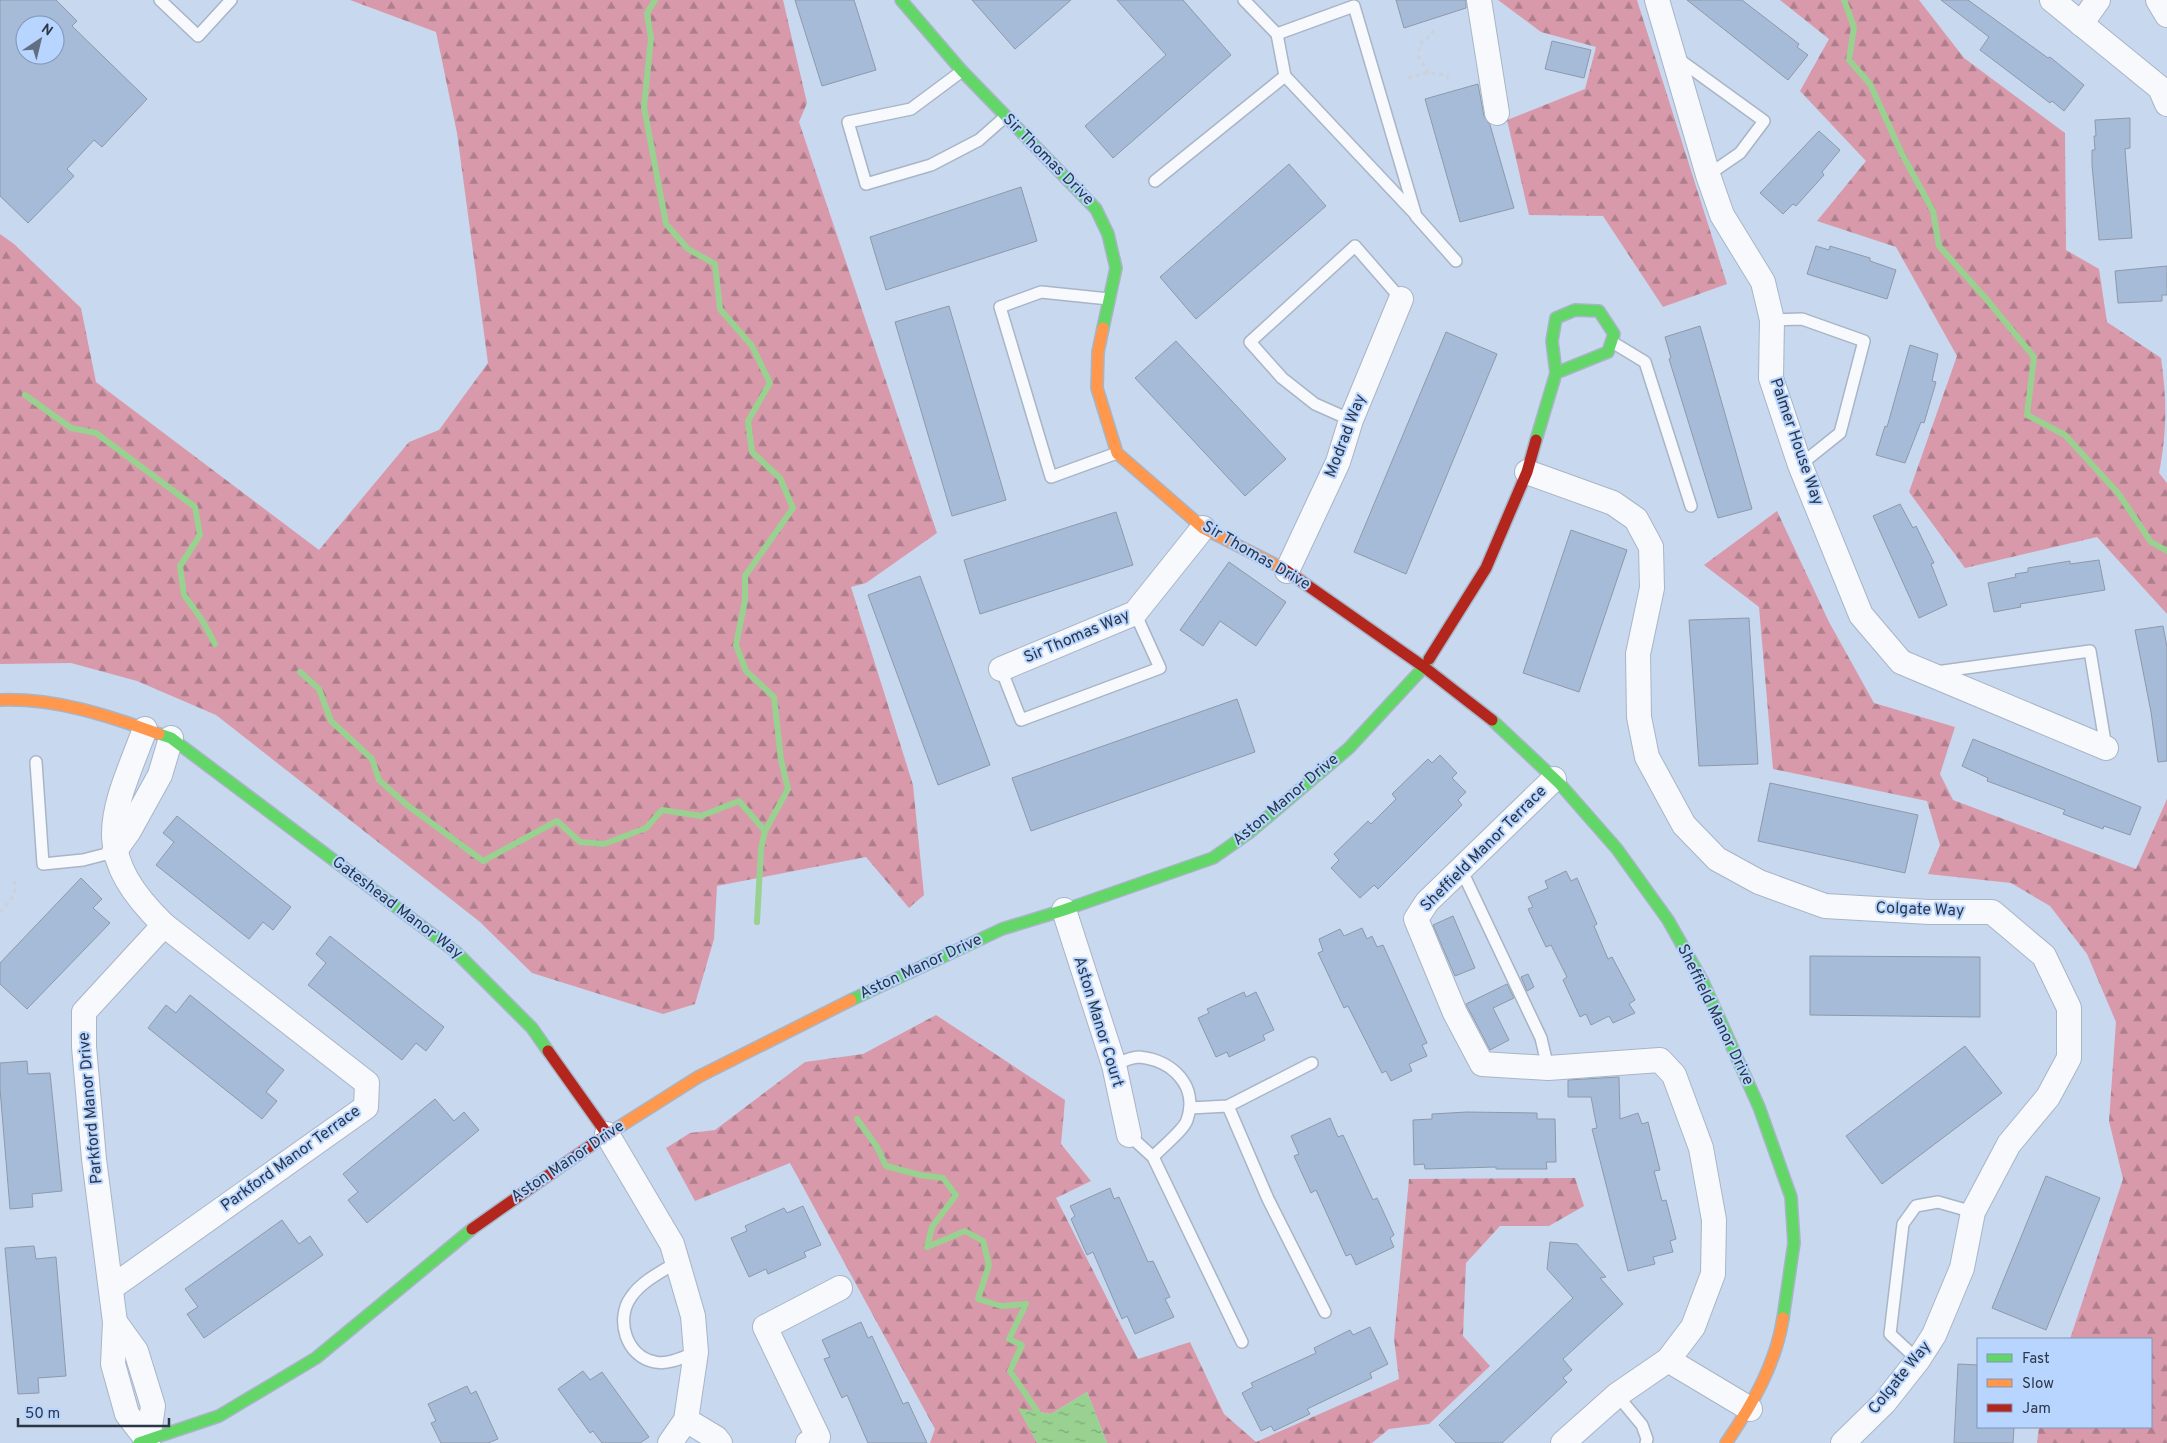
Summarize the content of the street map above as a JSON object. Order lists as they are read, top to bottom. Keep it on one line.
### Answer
{"streets":{"street":["Sir Thomas Drive","Modrad Way","Palmer House Way","Sir Thomas Way","Aston Manor Drive","Sheffield Manor Terrace","Gateshead Manor Way","Colgate Way","Sheffield Manor Drive","Aston Manor Court","Parkford Manor Drive","Parkford Manor Terrace"]},"crossings":[["Sir Thomas Drive","Modrad Way"],["Sir Thomas Drive","Sir Thomas Way"],["Sir Thomas Drive","Aston Manor Drive"],["Sir Thomas Drive","Sheffield Manor Drive"],["Aston Manor Drive","Gateshead Manor Way"],["Aston Manor Drive","Colgate Way"],["Aston Manor Drive","Sheffield Manor Drive"],["Aston Manor Drive","Aston Manor Court"],["Aston Manor Drive","Parkford Manor Drive"],["Sheffield Manor Terrace","Sheffield Manor Drive"],["Parkford Manor Drive","Parkford Manor Terrace"]],"legend":["Fast","Slow","Jam"],"scale_bar":"50 m","north":"top right"}
